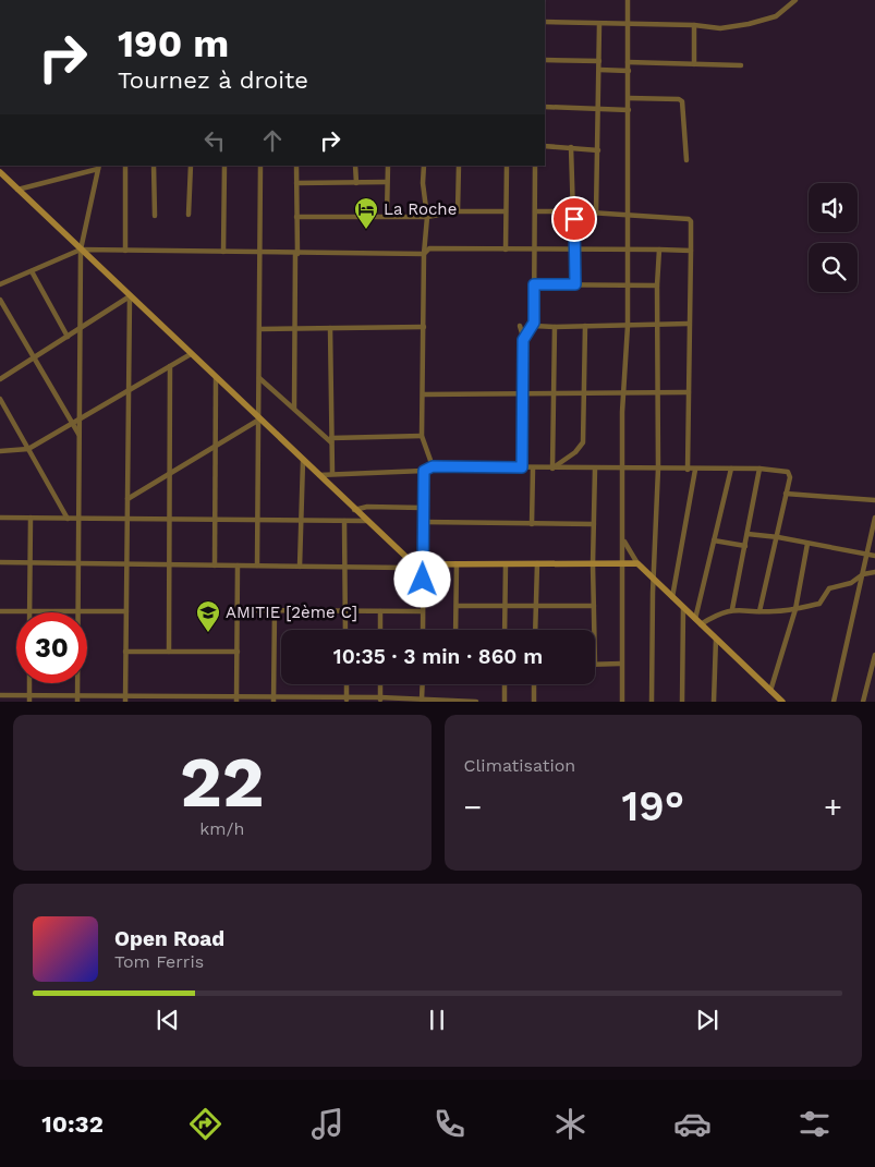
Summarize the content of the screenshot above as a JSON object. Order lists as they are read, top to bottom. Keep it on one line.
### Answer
{"places":{"hotel":["La Roche"],"school or university":["AMITIE [2ème C]"]},"page":{"turn":["190 m","Tournez à droite"],"limit":"30","trip":"10:35 · 3 min · 860 m","tile":[["22","km/h"],"Climatisation"],"heat":["−","19°","+"],"song":["Open Road","Tom Ferris"],"tabs":"10:32"}}
